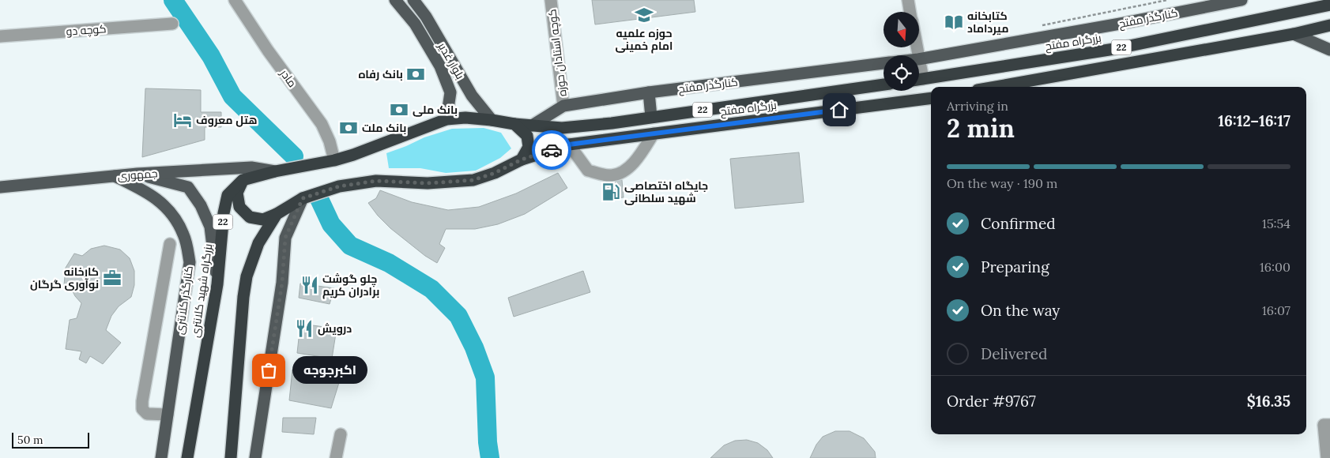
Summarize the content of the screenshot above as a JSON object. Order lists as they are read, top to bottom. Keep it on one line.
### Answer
{"streets":{"highway":["بزرگراه مفتح","22","بزرگراه شهید کلانتری"],"main road":["کنارگذر مفتح","بلوار غدیر","جمهوری","کنارگذر کلانتری"],"street":["کوچه دو","کوچه استادان حوزه","مادر"]},"crossings":[["کنارگذر مفتح","بزرگراه مفتح"],["کنارگذر مفتح","کوچه استادان حوزه"],["بزرگراه مفتح","22"],["22","بلوار غدیر"],["22","مادر"],["22","جمهوری"],["22","بزرگراه شهید کلانتری"],["جمهوری","کنارگذر کلانتری"]],"places":{"school or university":["حوزه علمیه امام خمینی"],"library":["کتابخانه میرداماد"],"bank":["بانک رفاه","بانک ملی","بانک ملت"],"hotel":["هتل معروف"],"fuel station":["جایگاه اختصاصی شهید سلطانی"],"office":["کارخانه نوآوری گرگان"],"restaurant":["چلو گوشت برادران کریم","درویش"],"other":["اکبرجوجه"]},"scale_bar":"50 m","north":"bottom","page":{"heading":["2 min","Arriving in","16:12–16:17"],"panel":["Order #9767","$16.35"],"bar":"On the way · 190 m","list":[["Confirmed","15:54"],["Preparing","16:00"],["On the way","16:07"],"Delivered"],"bubble":"اکبرجوجه","scale":"50 m"}}
